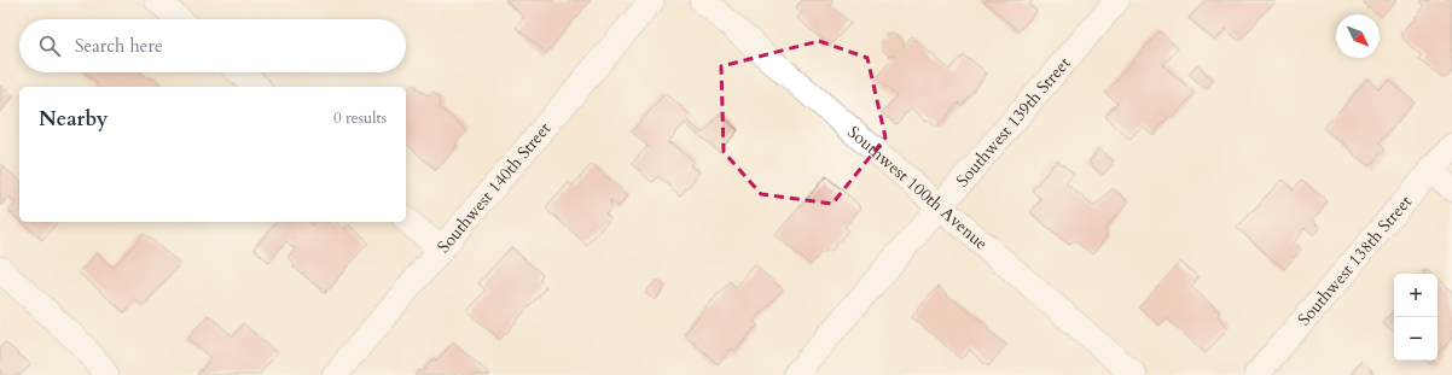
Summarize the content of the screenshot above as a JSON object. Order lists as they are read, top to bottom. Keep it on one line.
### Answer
{"streets":{"street":["Southwest 139th Street","Southwest 140th Street","Southwest 100th Avenue","Southwest 138th Street"]},"crossings":[["Southwest 139th Street","Southwest 100th Avenue"]],"north":"bottom right","page":{"search":"Search here","heading":["Nearby","0 results"],"map_buttons":["+","−"]}}
